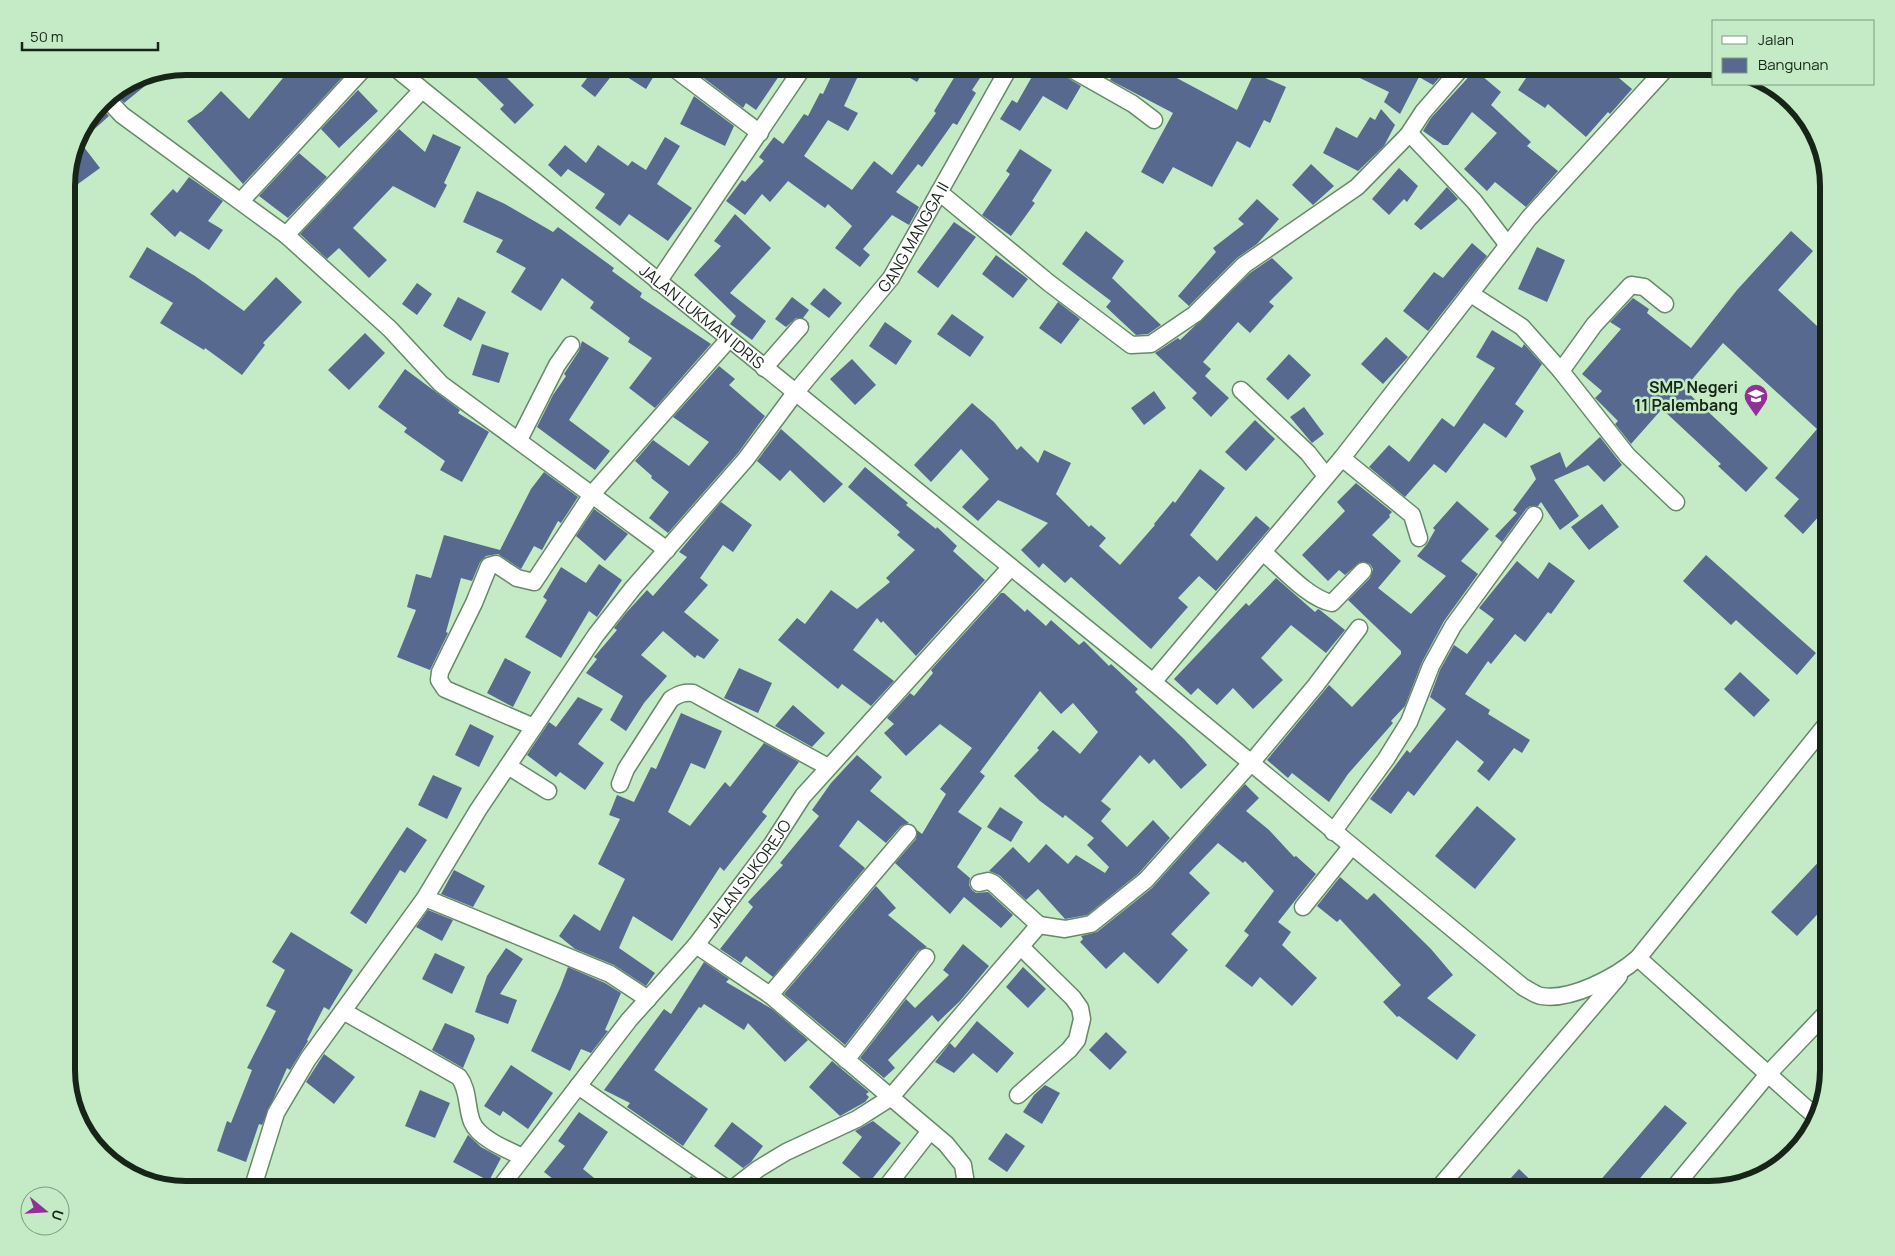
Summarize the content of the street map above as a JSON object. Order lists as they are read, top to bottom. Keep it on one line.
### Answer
{"streets":{"street":["GANG MANGGA II","JALAN LUKMAN IDRIS","JALAN SUKOREJO"]},"crossings":[["GANG MANGGA II","JALAN LUKMAN IDRIS"],["JALAN LUKMAN IDRIS","JALAN SUKOREJO"]],"places":{"school or university":["SMP Negeri 11 Palembang"]},"legend":["Jalan","Bangunan"],"scale_bar":"50 m","north":"right"}
